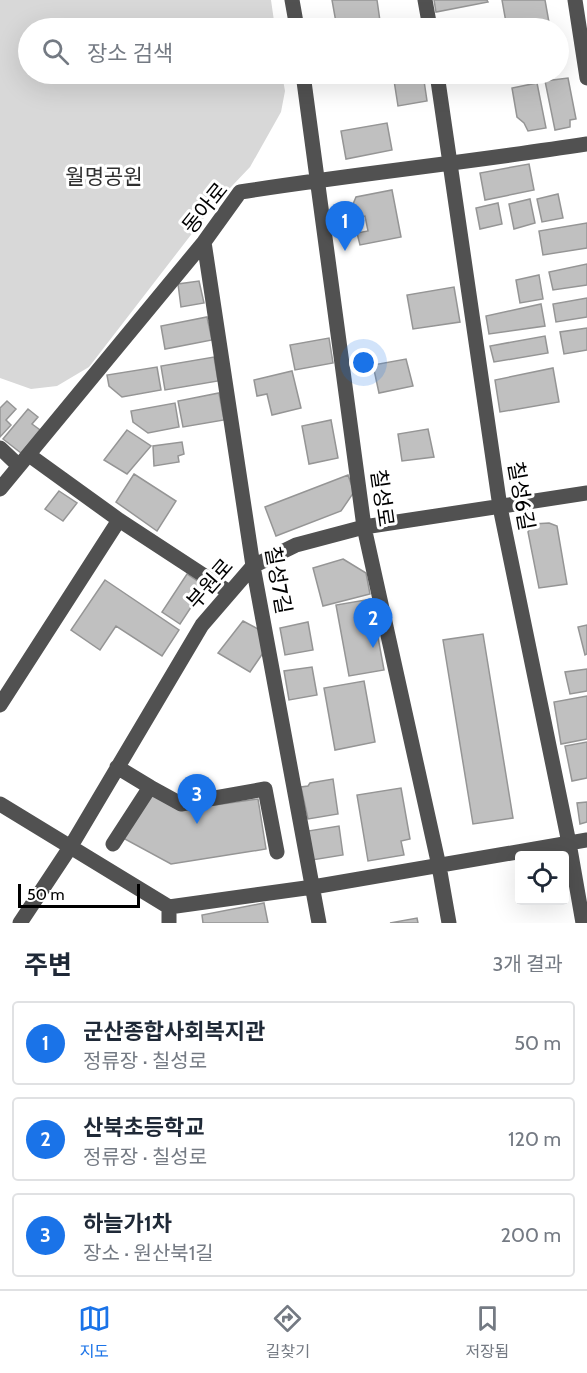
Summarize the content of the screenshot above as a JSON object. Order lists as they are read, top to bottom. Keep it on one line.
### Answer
{"streets":{"street":["동아로","칠성6길","칠성로","칠성7길","부원로"]},"crossings":[["동아로","칠성6길"],["동아로","칠성로"],["동아로","칠성7길"],["칠성6길","부원로"],["칠성로","부원로"],["칠성7길","부원로"]],"parks":["월명공원"],"scale_bar":"50 m","page":{"search":"장소 검색","pins":["1","2","3"],"scale":"50 m","heading":["주변","3개 결과"],"list":[{"mark":"1","name":"군산종합사회복지관","note":"정류장 · 칠성로","value":"50 m"},{"mark":"2","name":"산북초등학교","note":"정류장 · 칠성로","value":"120 m"},{"mark":"3","name":"하늘가1차","note":"장소 · 원산북1길","value":"200 m"}],"nav":["지도","길찾기","저장됨"]}}
